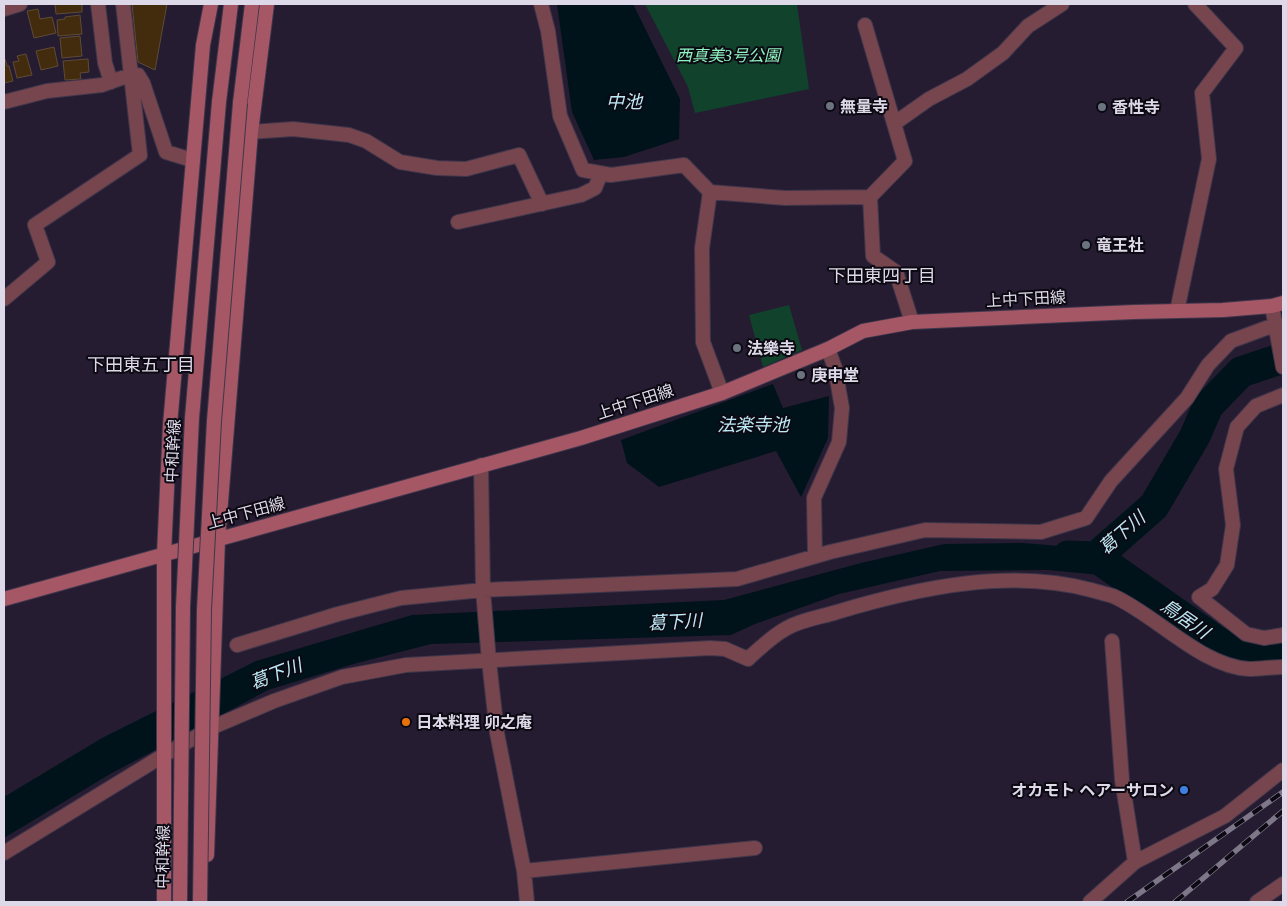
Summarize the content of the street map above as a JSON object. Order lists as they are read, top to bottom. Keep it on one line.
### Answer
{"streets":{"main road":["上中下田線","中和幹線"]},"districts":["下田東四丁目","下田東五丁目"],"water":["中池","法楽寺池","葛下川","鳥居川"],"parks":["西真美3号公園"],"places":["無量寺","香性寺","竜王社","法樂寺","庚申堂","日本料理 卯之庵","オカモト ヘアーサロン"]}
